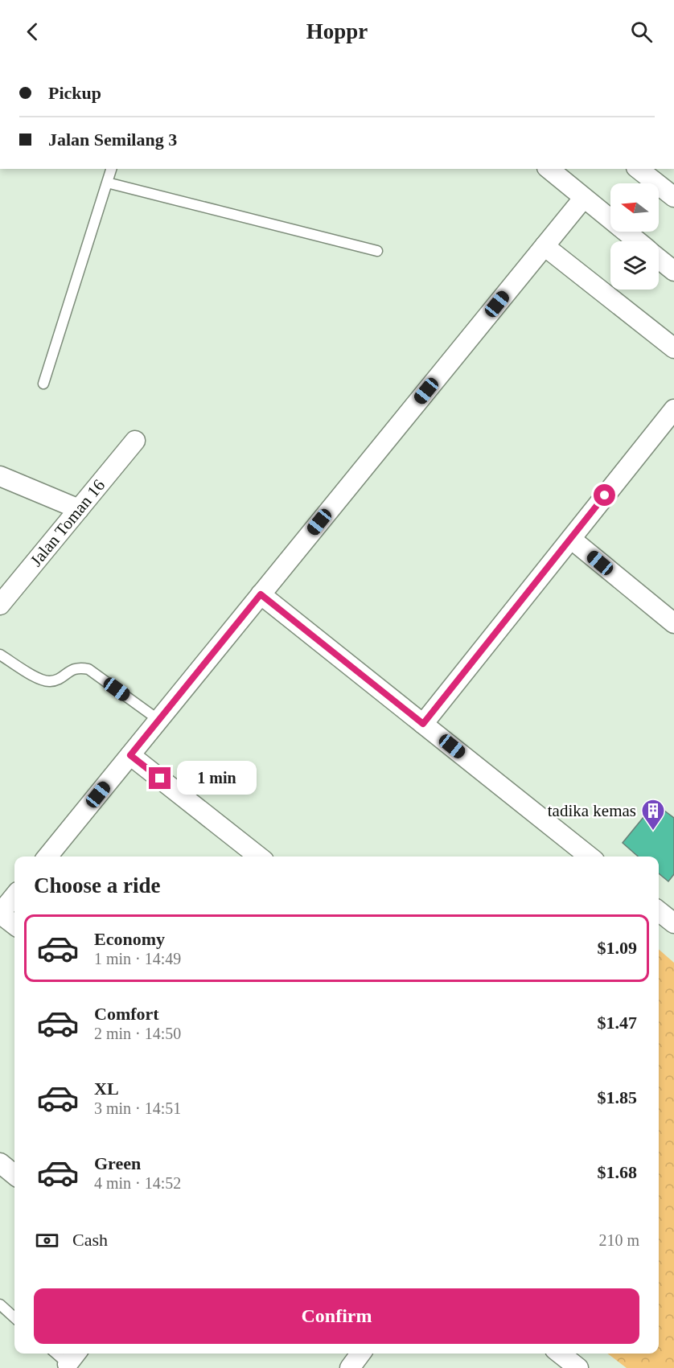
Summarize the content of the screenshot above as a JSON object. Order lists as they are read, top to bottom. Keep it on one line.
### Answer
{"streets":{"street":["Jalan Toman 16"]},"places":{"building":["tadika kemas"]},"north":"left","page":{"header":"Hoppr","banner":["Pickup","Jalan Semilang 3"],"bubble":"1 min","heading":"Choose a ride","list":[{"name":"Economy","note":"1 min · 14:49","value":"$1.09"},{"name":"Comfort","note":"2 min · 14:50","value":"$1.47"},{"name":"XL","note":"3 min · 14:51","value":"$1.85"},{"name":"Green","note":"4 min · 14:52","value":"$1.68"}],"pay":["Cash","210 m"],"buttons":"Confirm"}}
